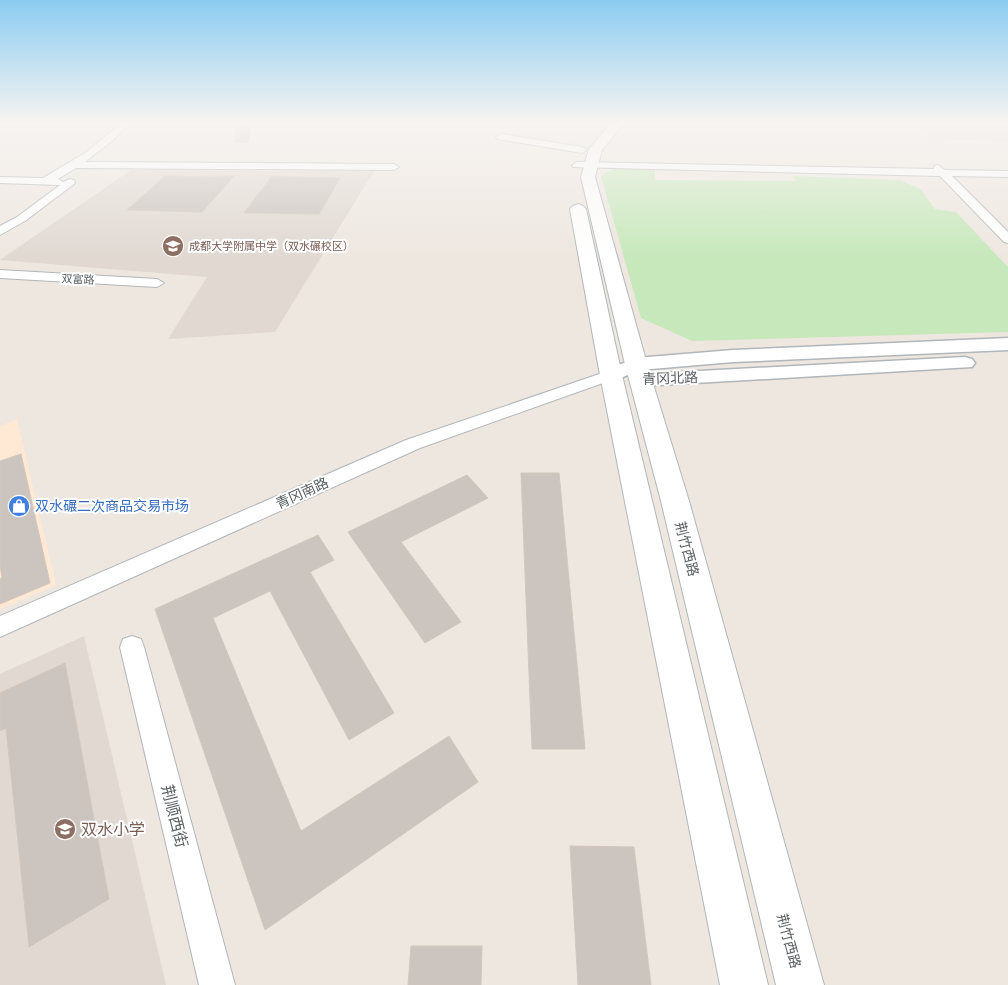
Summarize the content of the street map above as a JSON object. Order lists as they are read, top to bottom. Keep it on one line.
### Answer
{"streets":{"main road":["荆竹西路"],"street":["双富路","青冈北路","青冈南路","荆顺西街"]},"crossings":[["青冈北路","青冈南路"],["青冈北路","荆竹西路"],["青冈南路","荆竹西路"]],"places":{"school or university":["成都大学附属中学（双水碾校区）","双水小学"],"shop":["双水碾二次商品交易市场"]}}
